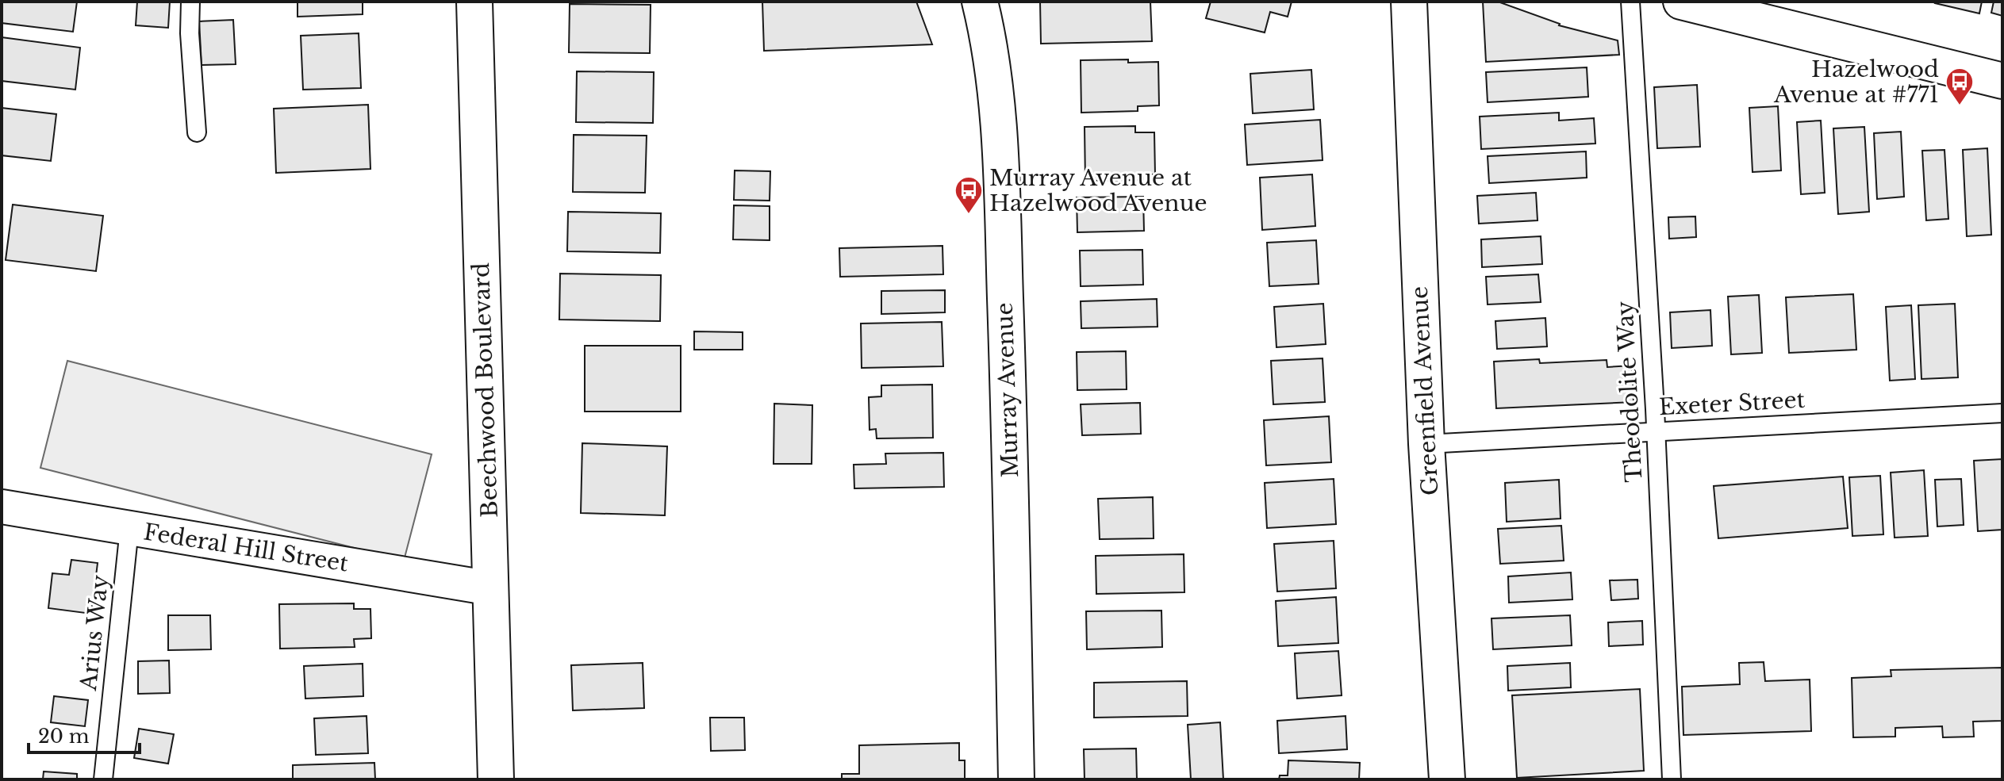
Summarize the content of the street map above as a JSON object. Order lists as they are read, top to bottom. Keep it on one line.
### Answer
{"streets":{"main road":["Beechwood Boulevard","Murray Avenue","Greenfield Avenue"],"street":["Federal Hill Street"],"lane":["Theodolite Way","Exeter Street","Arius Way"]},"crossings":[["Beechwood Boulevard","Federal Hill Street"],["Greenfield Avenue","Exeter Street"],["Theodolite Way","Exeter Street"],["Federal Hill Street","Arius Way"]],"places":{"bus stop":["Hazelwood Avenue at #771","Murray Avenue at Hazelwood Avenue"]},"scale_bar":"20 m"}
